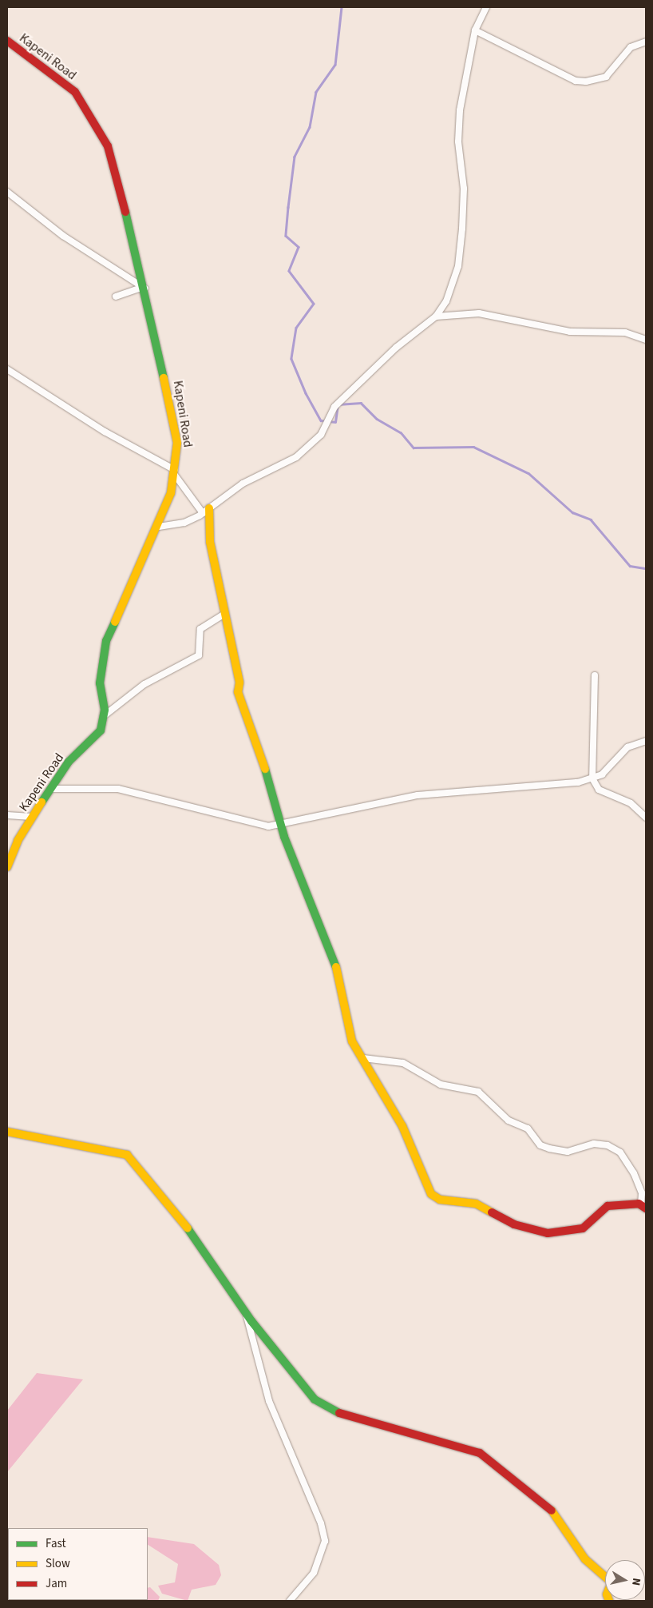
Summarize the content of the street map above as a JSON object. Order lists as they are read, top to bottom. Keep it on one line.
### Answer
{"streets":{"street":["Kapeni Road"]},"legend":["Fast","Slow","Jam"],"north":"right"}
